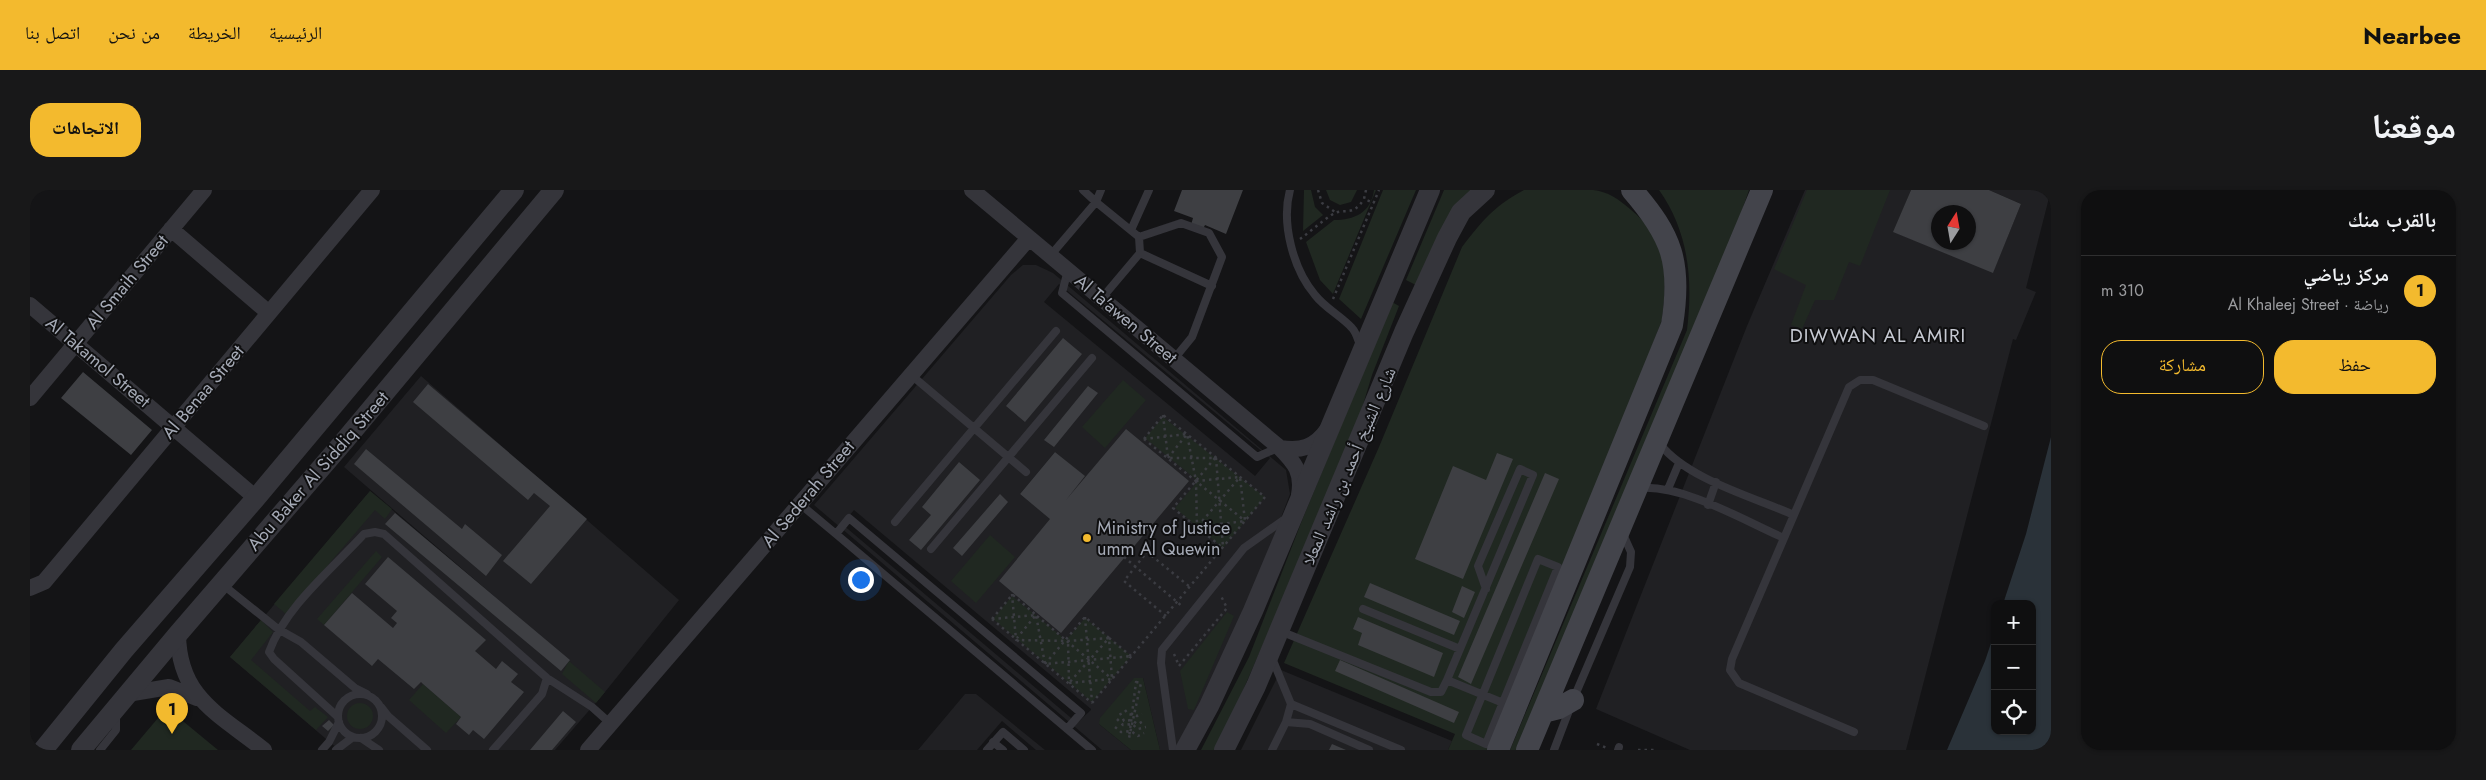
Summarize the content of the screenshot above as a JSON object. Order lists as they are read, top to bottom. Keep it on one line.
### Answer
{"streets":{"street":["Al Smaih Street","Al Ta'awen Street","Al Takamol Street","Al Benaa Street","شارع الشيخ أحمد بن راشد المعلا","Abu Baker Al Siddiq Street","Al Sederah Street"]},"crossings":[["Al Smaih Street","Al Takamol Street"],["Al Ta'awen Street","شارع الشيخ أحمد بن راشد المعلا"],["Al Ta'awen Street","Al Sederah Street"],["Al Takamol Street","Al Benaa Street"],["Al Takamol Street","Abu Baker Al Siddiq Street"]],"districts":["DIWWAN AL AMIRI"],"places":["Ministry of Justice umm Al Quewin"],"north":"top","page":{"header":"Nearbee","nav":["الرئيسية","الخريطة","من نحن","اتصل بنا"],"title":"موقعنا","buttons":["الاتجاهات",["حفظ","مشاركة"]],"heading":"بالقرب منك","list":[{"mark":"1","name":"مركز رياضي","note":"رياضة · Al Khaleej Street","value":"310 m"}],"map_buttons":["+","−"],"pins":"1"}}
